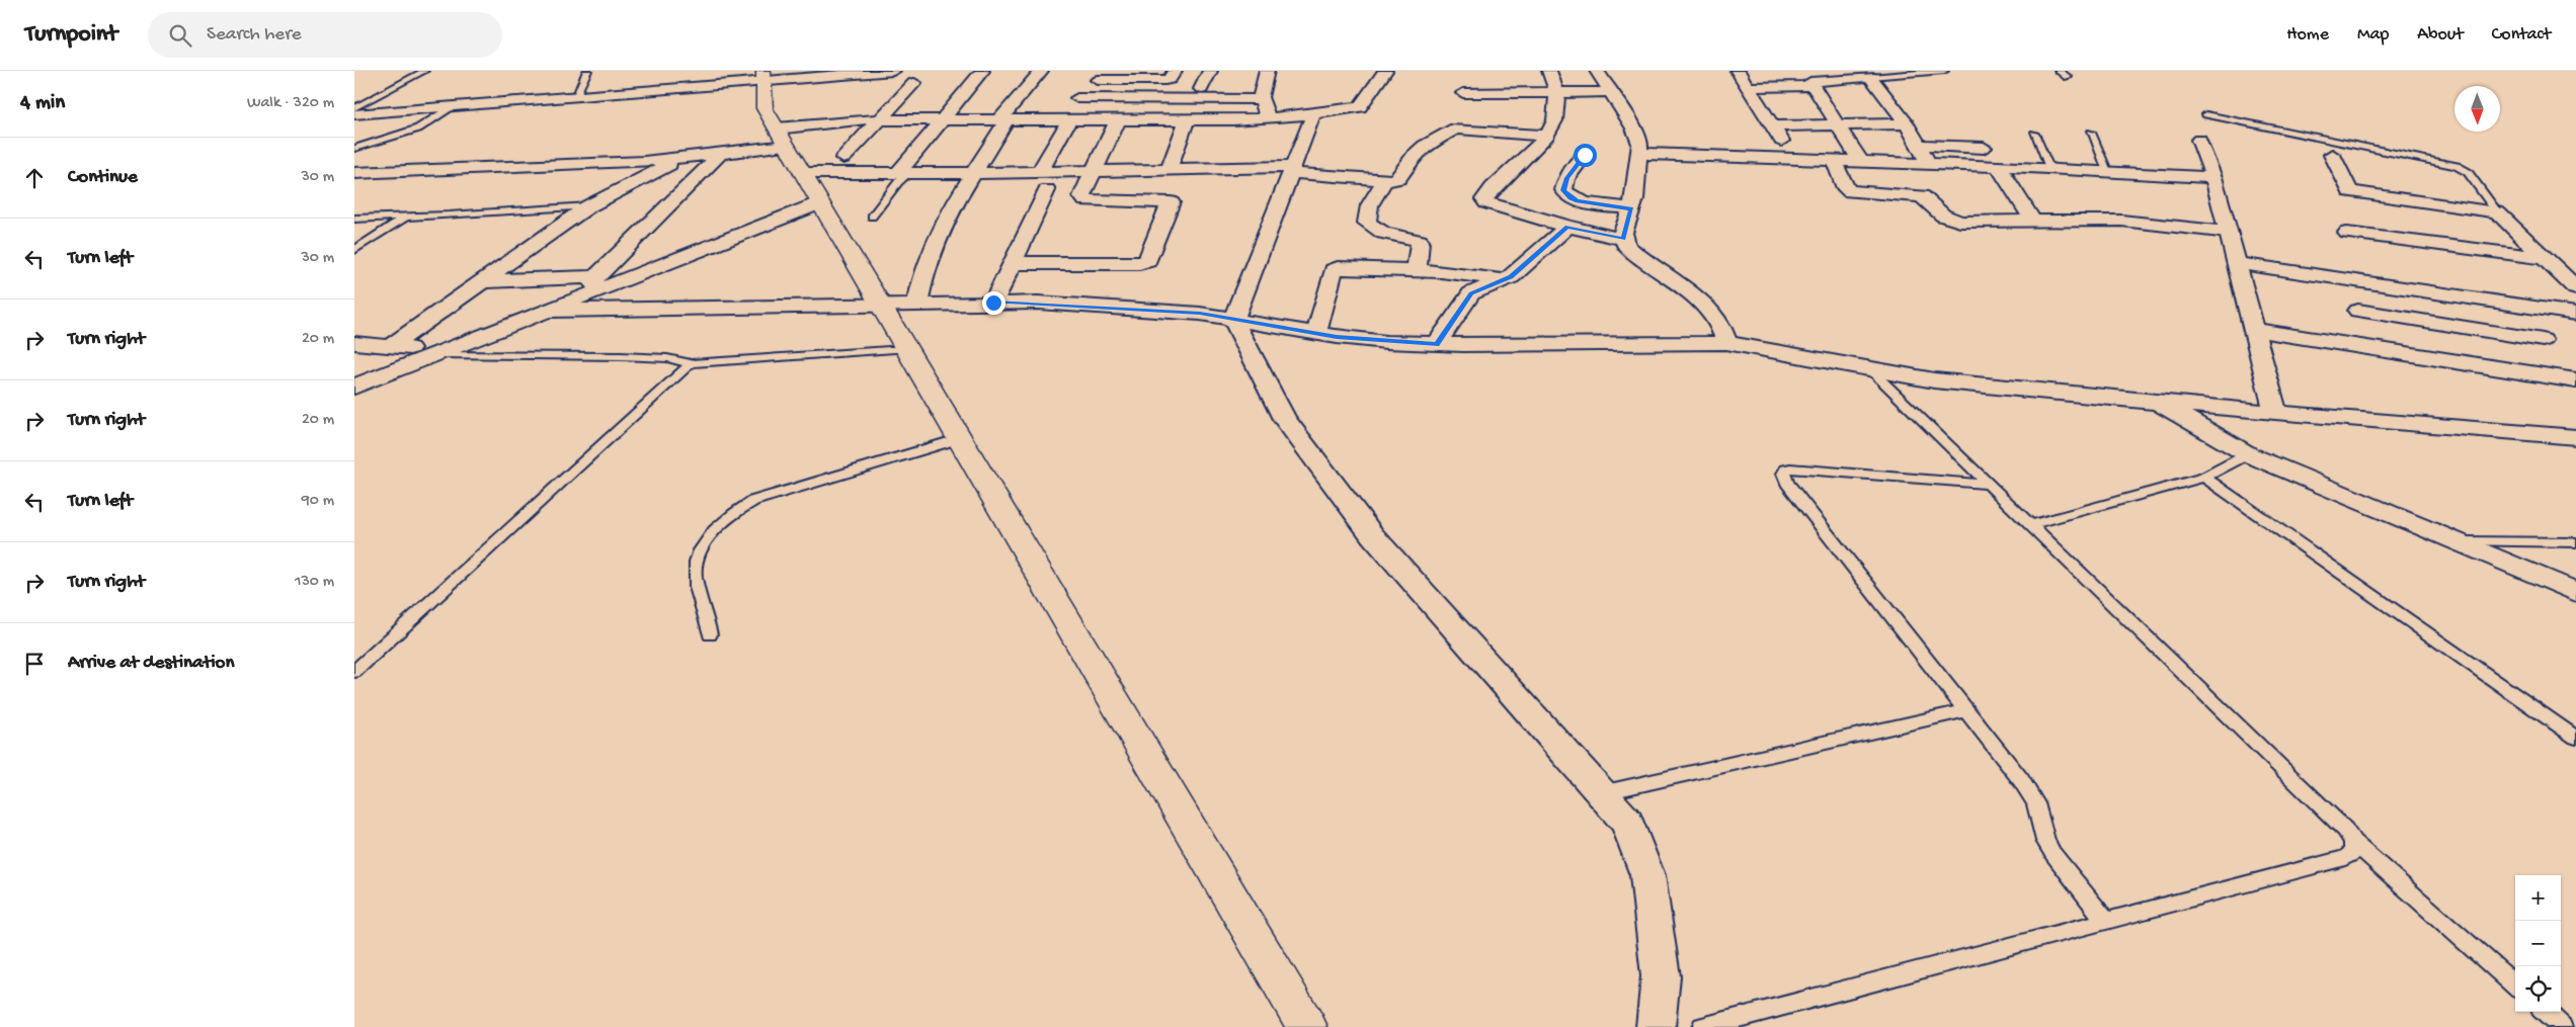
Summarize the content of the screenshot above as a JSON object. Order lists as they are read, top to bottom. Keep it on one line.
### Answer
{"north":"bottom","page":{"header":"Turnpoint","search":"Search here","nav":["Home","Map","About","Contact"],"heading":["4 min","Walk · 320 m"],"list":[["Continue","30 m"],["Turn left","30 m"],["Turn right","20 m"],["Turn right","20 m"],["Turn left","90 m"],["Turn right","130 m"],"Arrive at destination"],"map_buttons":["+","−"]}}
